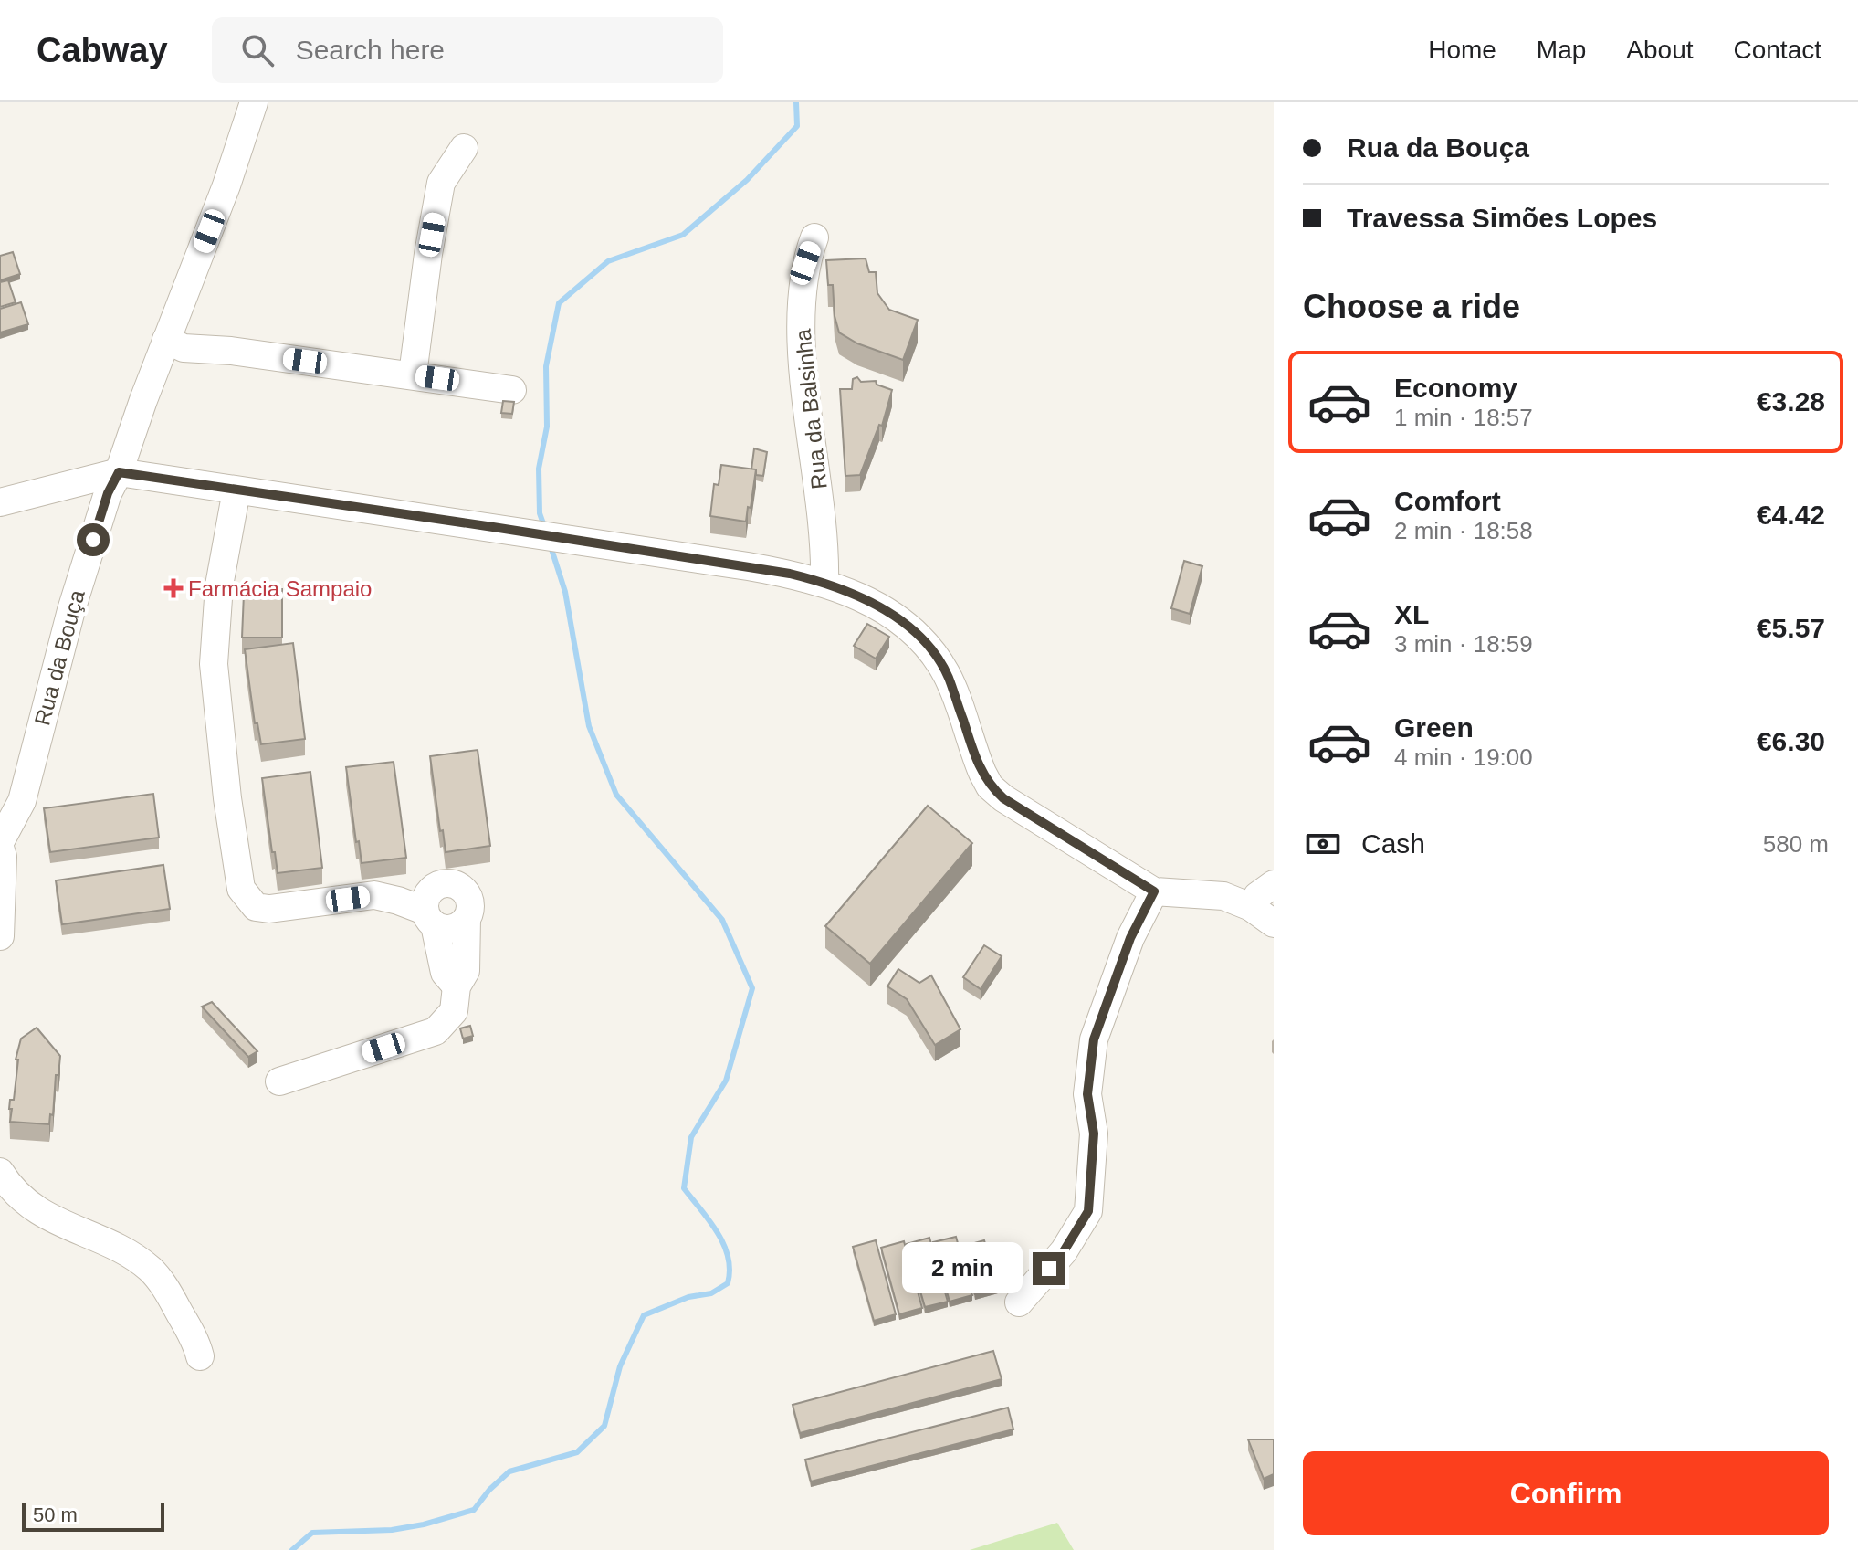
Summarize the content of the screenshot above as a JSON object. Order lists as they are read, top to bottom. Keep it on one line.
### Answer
{"streets":{"street":["Rua da Balsinha","Rua da Bouça"]},"places":{"health":["Farmácia Sampaio"]},"scale_bar":"50 m","page":{"header":"Cabway","search":"Search here","nav":["Home","Map","About","Contact"],"banner":["Rua da Bouça","Travessa Simões Lopes"],"heading":"Choose a ride","list":[{"name":"Economy","note":"1 min · 18:57","value":"€3.28"},{"name":"Comfort","note":"2 min · 18:58","value":"€4.42"},{"name":"XL","note":"3 min · 18:59","value":"€5.57"},{"name":"Green","note":"4 min · 19:00","value":"€6.30"}],"pay":["Cash","580 m"],"bubble":"2 min","buttons":"Confirm","scale":"50 m"}}
